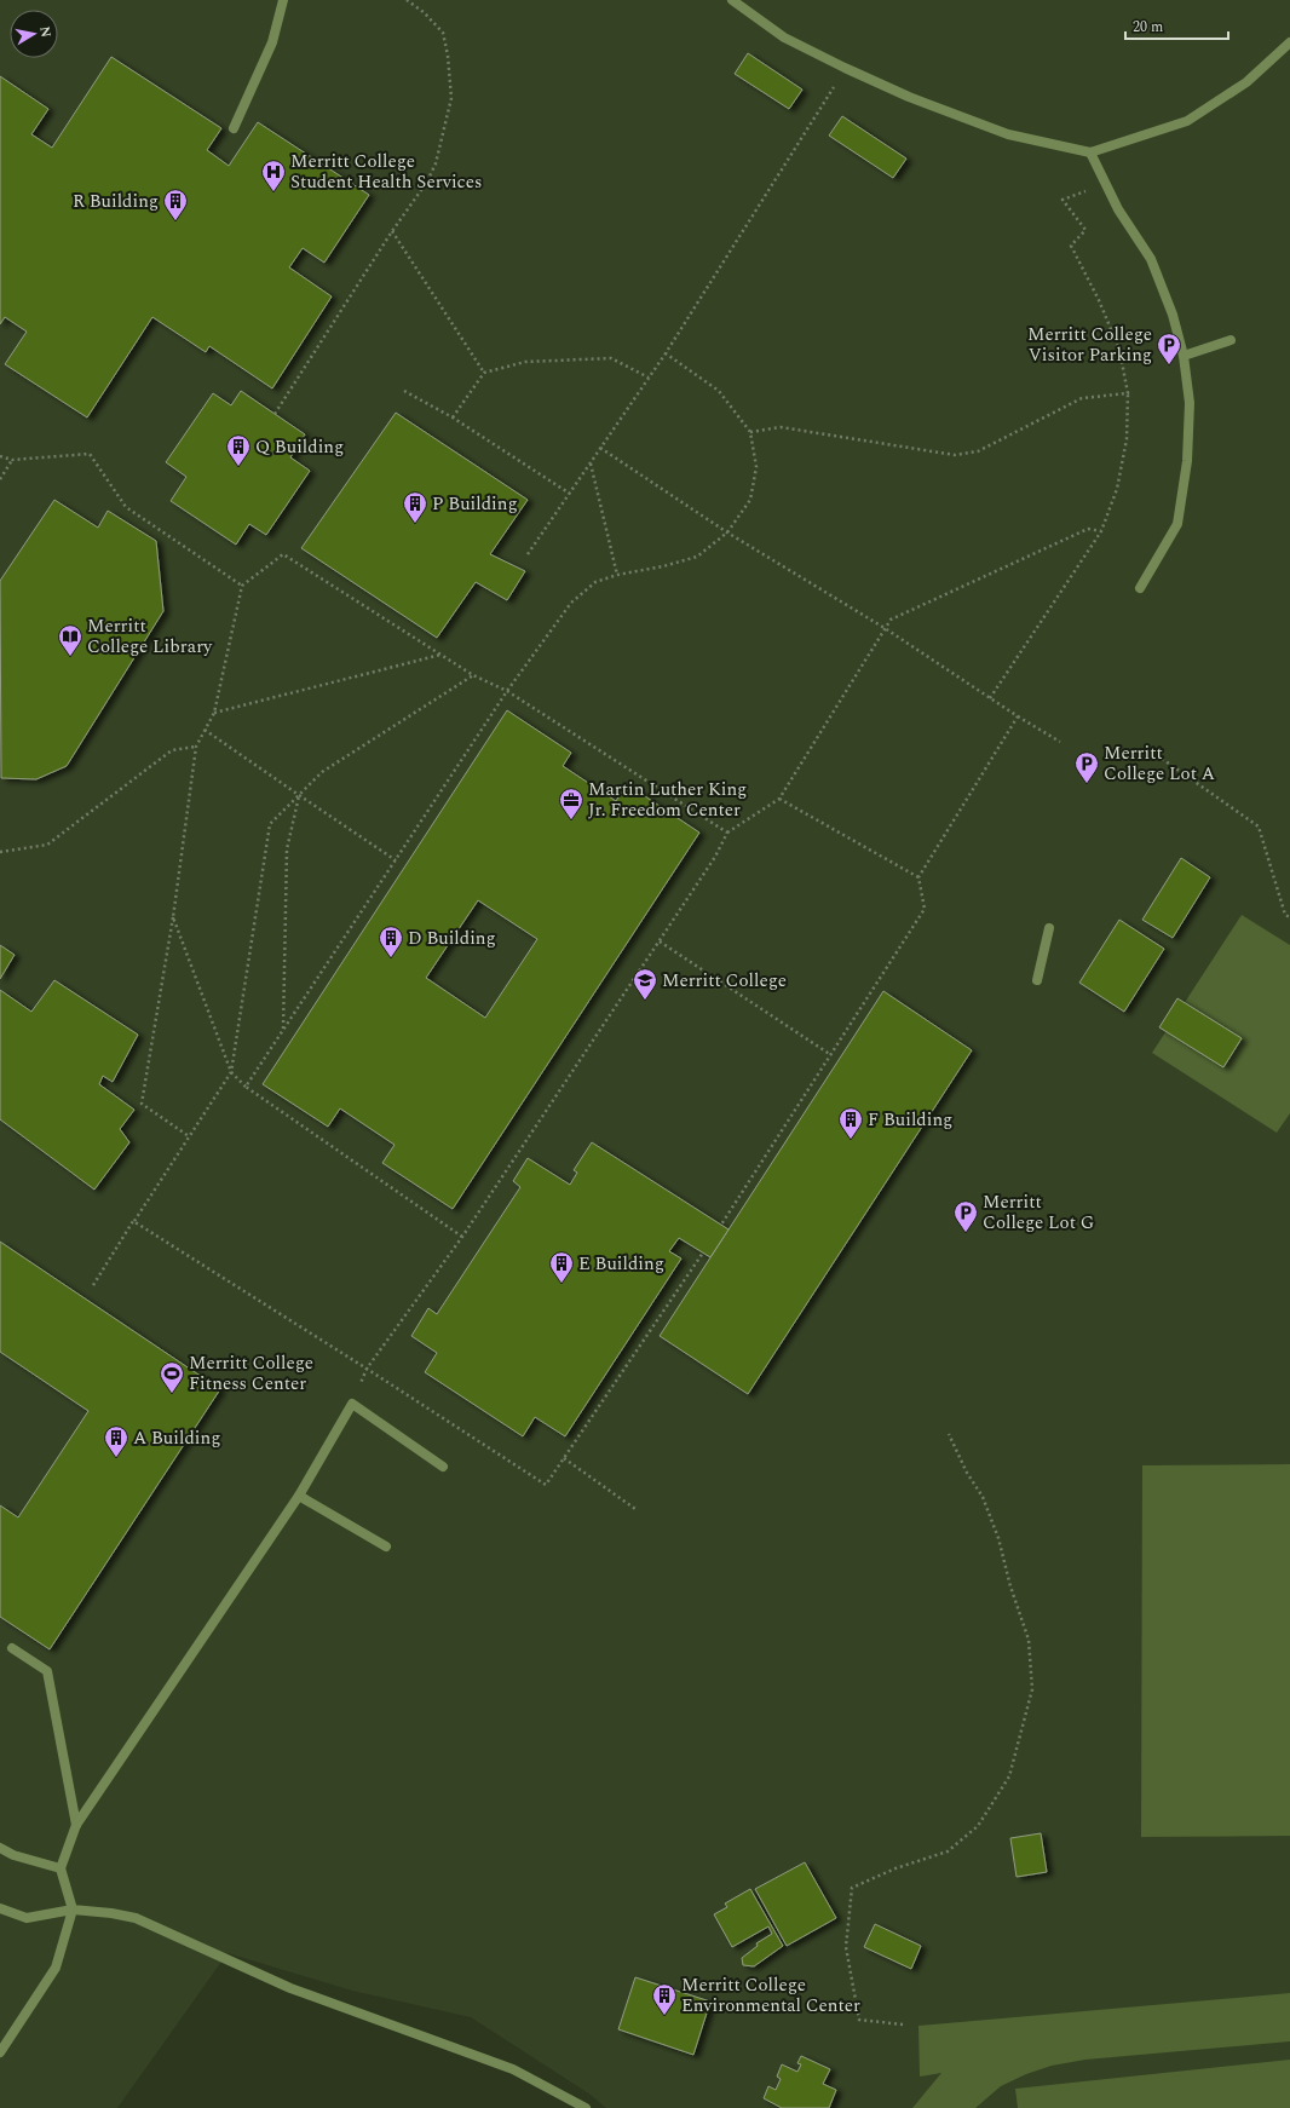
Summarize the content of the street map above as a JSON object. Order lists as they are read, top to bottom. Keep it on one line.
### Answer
{"places":{"hospital":["Merritt College Student Health Services"],"building":["R Building","Q Building","P Building","D Building","F Building","E Building","A Building","Merritt College Environmental Center"],"parking":["Merritt College Visitor Parking","Merritt College Lot A","Merritt College Lot G"],"library":["Merritt College Library"],"office":["Martin Luther King Jr. Freedom Center"],"school or university":["Merritt College"],"sports":["Merritt College Fitness Center"]},"scale_bar":"20 m","north":"right"}
